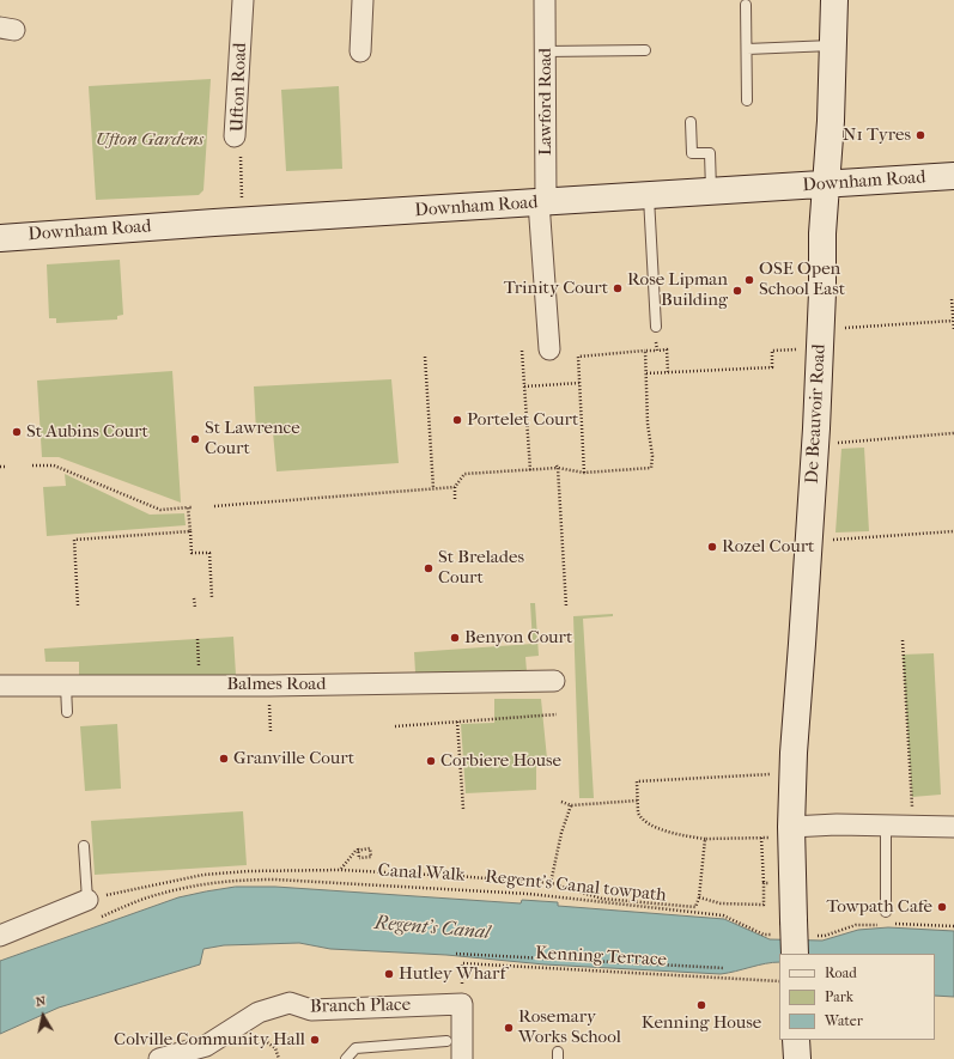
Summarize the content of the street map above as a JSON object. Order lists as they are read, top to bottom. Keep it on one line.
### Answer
{"streets":{"street":["Ufton Road","Lawford Road","Downham Road","De Beauvoir Road","Balmes Road","Branch Place"],"path":["Canal Walk","Regent's Canal towpath","Kenning Terrace"]},"crossings":[["Lawford Road","Downham Road"],["Downham Road","De Beauvoir Road"],["Canal Walk","Regent's Canal towpath"],["Kenning Terrace","Branch Place"]],"water":["Regent's Canal"],"parks":["Ufton Gardens"],"places":["N1 Tyres","OSE Open School East","Trinity Court","Rose Lipman Building","Portelet Court","St Aubins Court","St Lawrence Court","Rozel Court","St Brelades Court","Benyon Court","Granville Court","Corbiere House","Towpath Cafe","Hutley Wharf","Kenning House","Rosemary Works School","Colville Community Hall"],"legend":["Road","Park","Water"],"north":"top"}
